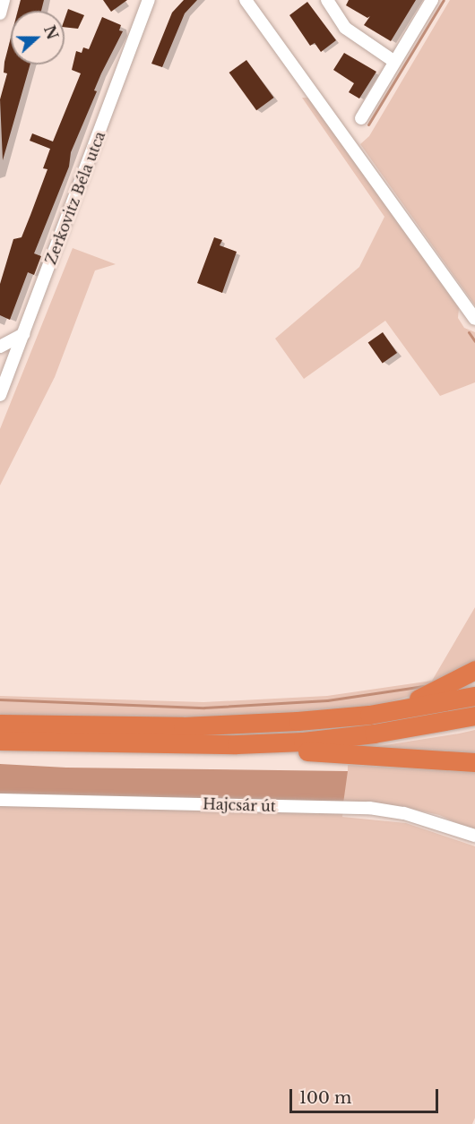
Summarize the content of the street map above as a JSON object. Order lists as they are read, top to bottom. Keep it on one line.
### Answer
{"streets":{"street":["Zerkovitz Béla utca","Hajcsár út"]},"scale_bar":"100 m","north":"right"}
